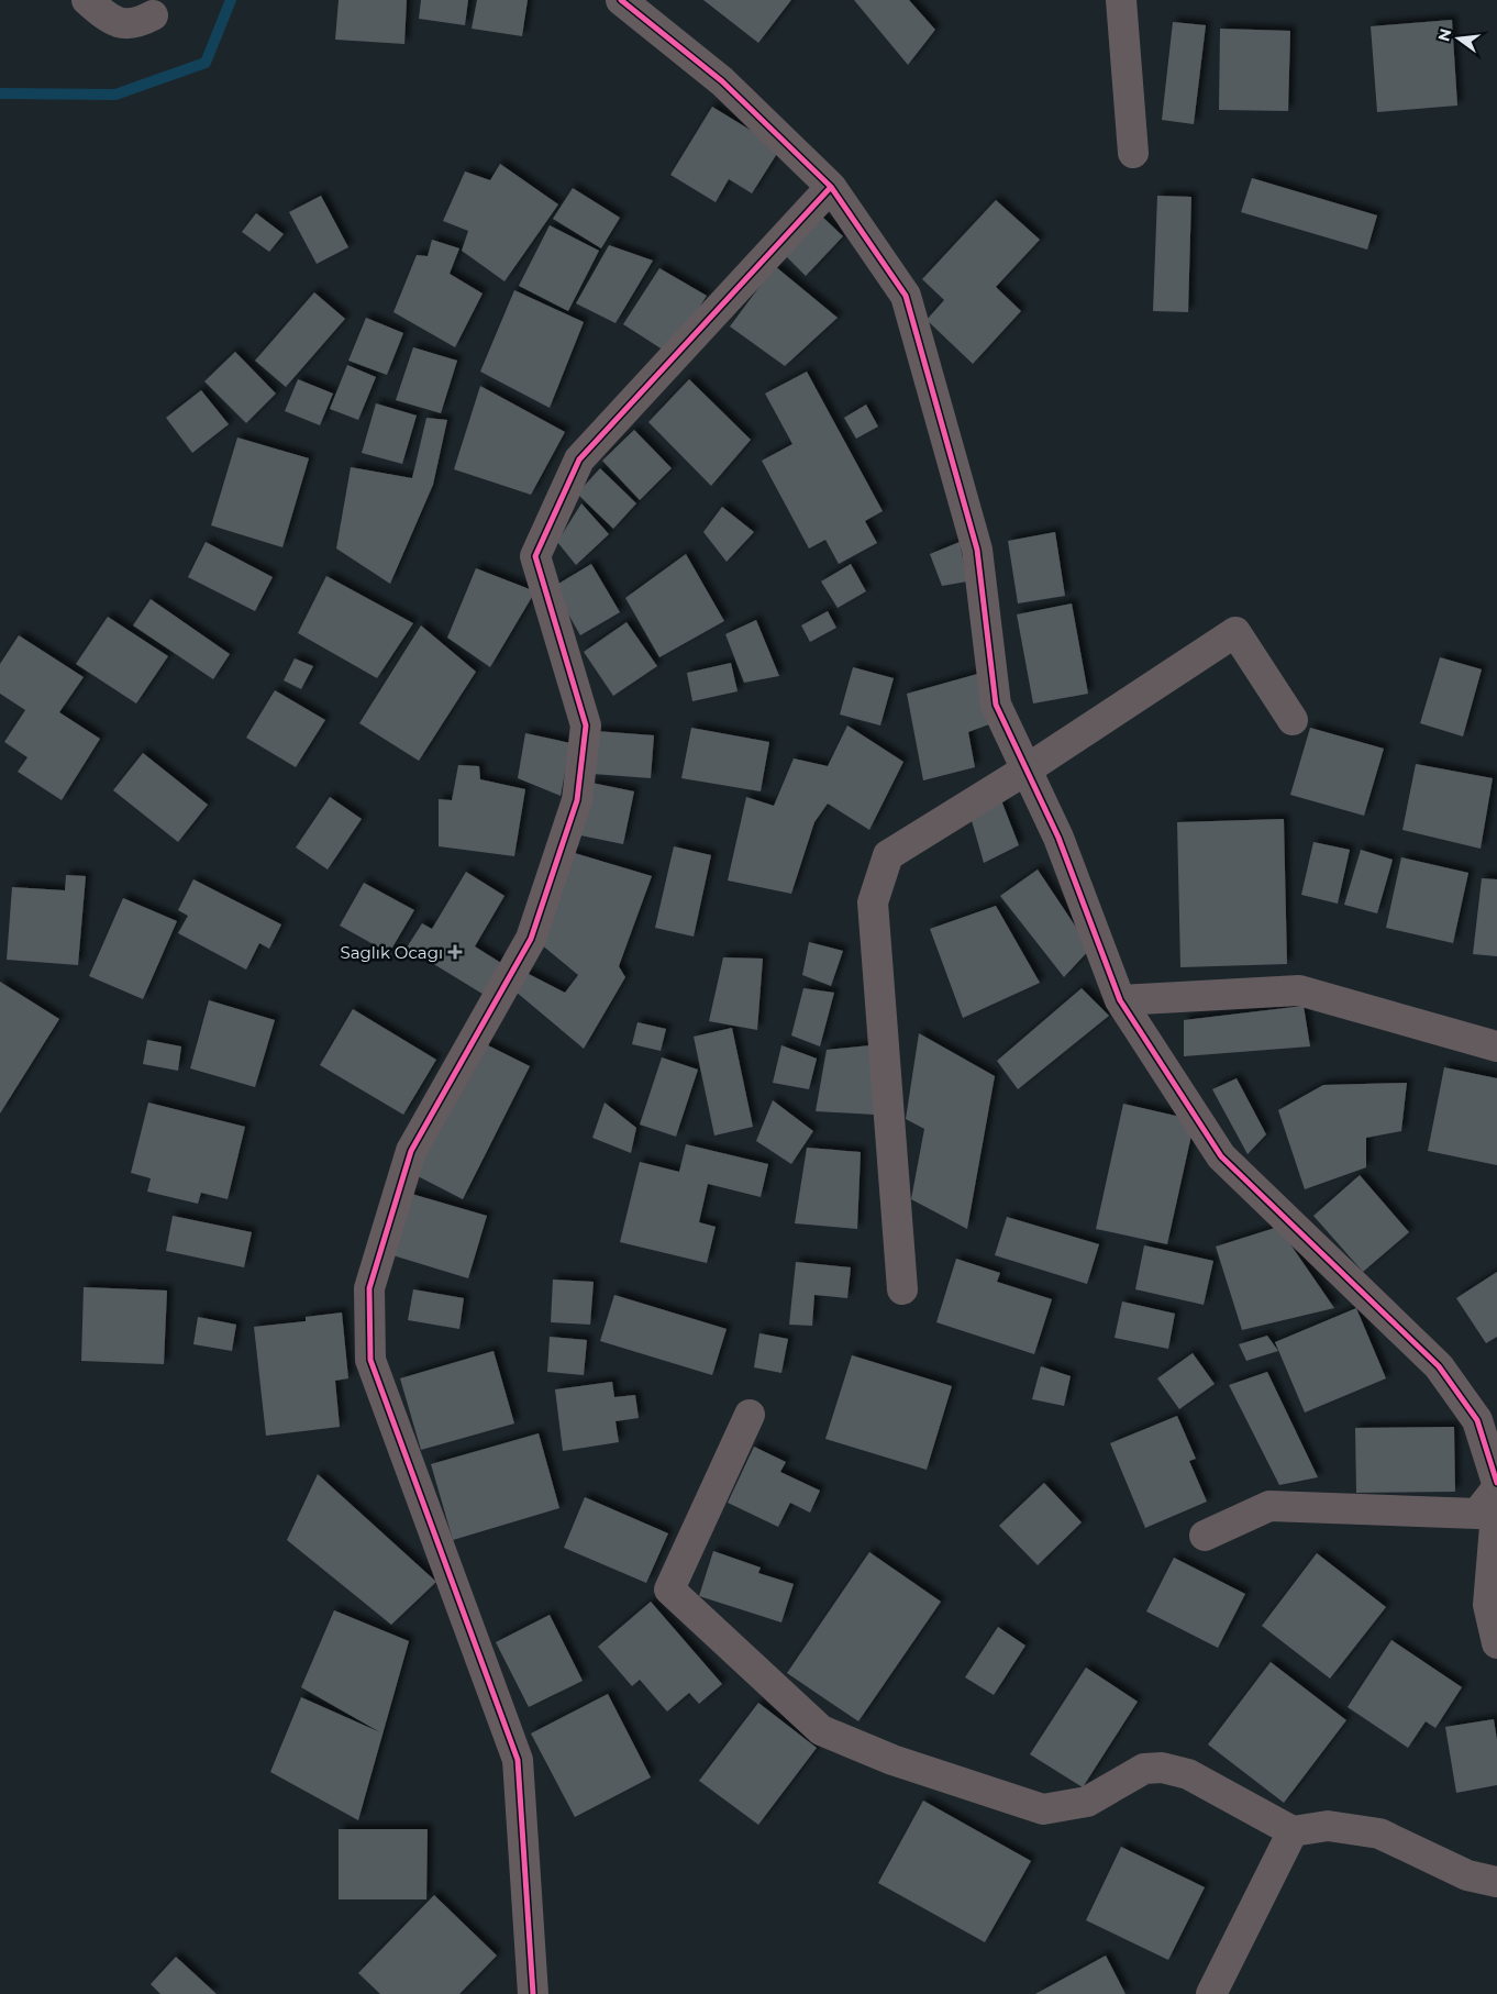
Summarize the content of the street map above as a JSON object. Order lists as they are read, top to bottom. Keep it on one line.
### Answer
{"places":{"health":["Saglık Ocagı"]},"north":"left"}
